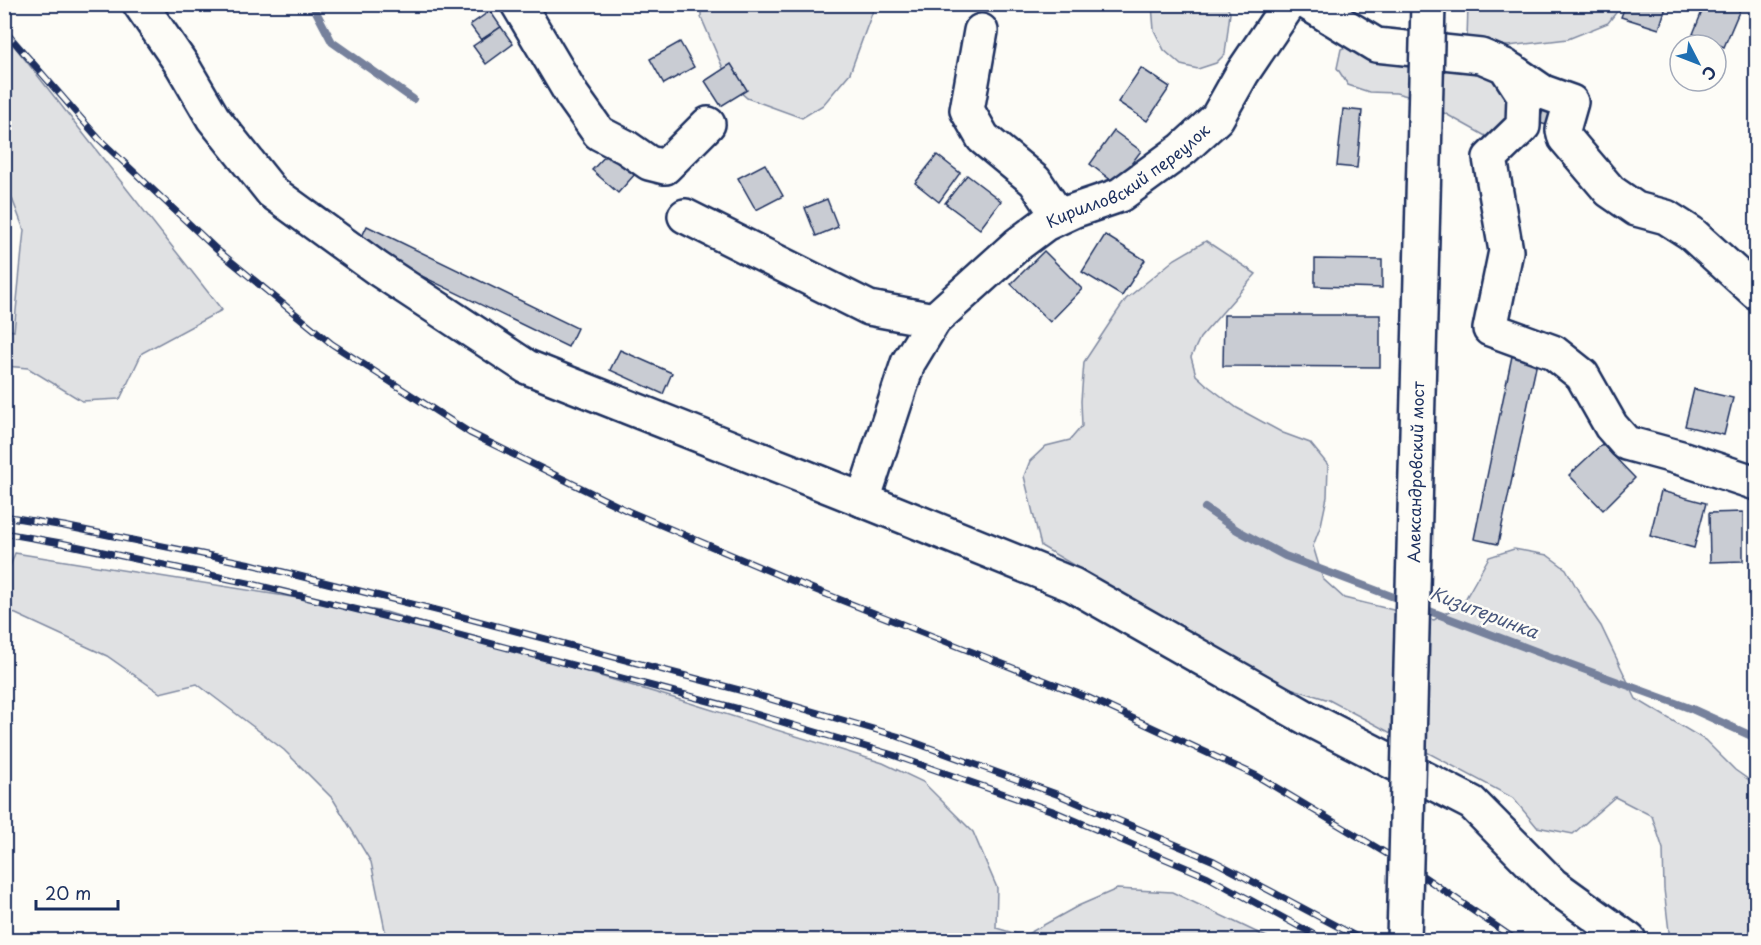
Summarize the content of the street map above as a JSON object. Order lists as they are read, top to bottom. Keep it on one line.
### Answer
{"streets":{"street":["Кирилловский переулок","Александровский мост"]},"water":["Кизитеринка"],"scale_bar":"20 m","north":"bottom right"}
